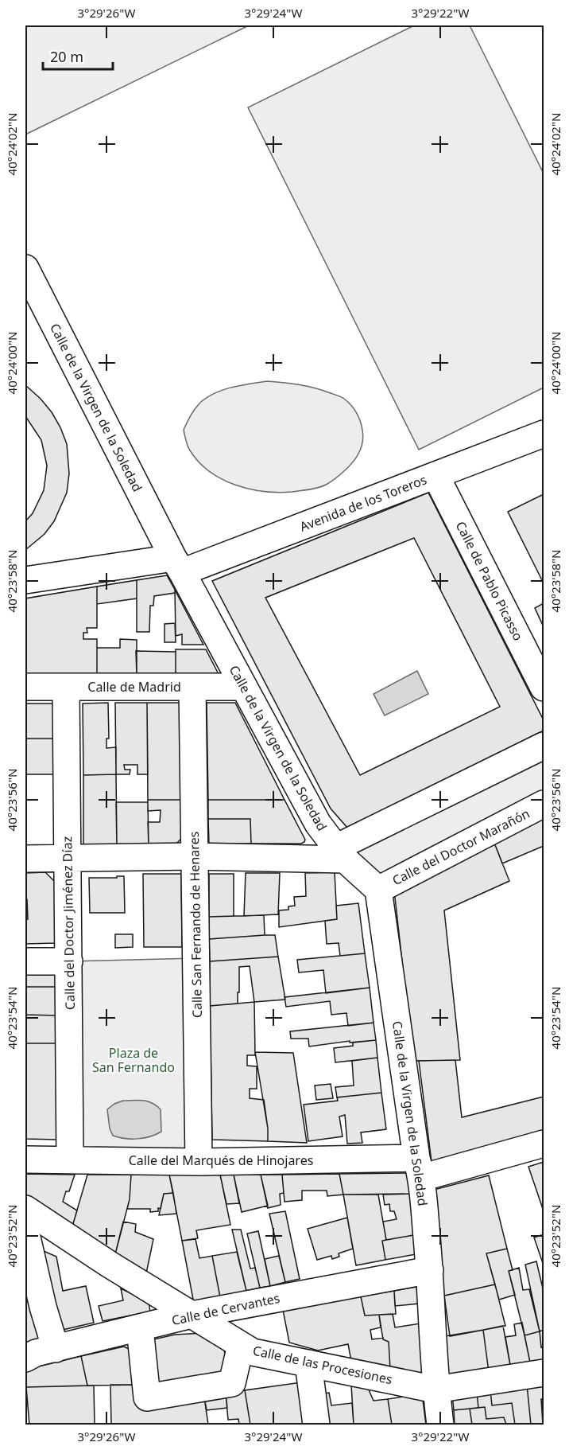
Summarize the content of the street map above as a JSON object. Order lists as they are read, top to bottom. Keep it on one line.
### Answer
{"streets":{"street":["Calle de la Virgen de la Soledad","Avenida de los Toreros","Calle de Pablo Picasso","Calle de Madrid","Calle del Doctor Marañón","Calle del Doctor Jiménez Díaz","Calle San Fernando de Henares","Calle del Marqués de Hinojares","Calle de Cervantes","Calle de las Procesiones"]},"crossings":[["Calle de la Virgen de la Soledad","Avenida de los Toreros"],["Calle de la Virgen de la Soledad","Calle de Madrid"],["Calle de la Virgen de la Soledad","Calle del Doctor Marañón"],["Calle de la Virgen de la Soledad","Calle del Marqués de Hinojares"],["Calle de la Virgen de la Soledad","Calle de Cervantes"],["Calle de la Virgen de la Soledad","Calle de las Procesiones"],["Avenida de los Toreros","Calle de Pablo Picasso"],["Calle de Madrid","Calle del Doctor Jiménez Díaz"],["Calle de Madrid","Calle San Fernando de Henares"],["Calle del Doctor Jiménez Díaz","Calle del Marqués de Hinojares"],["Calle San Fernando de Henares","Calle del Marqués de Hinojares"],["Calle de Cervantes","Calle de las Procesiones"]],"parks":["Plaza de San Fernando"],"scale_bar":"20 m","coordinates":["3°29'26\"W","3°29'24\"W","3°29'22\"W","40°24'02\"N","40°24'00\"N","40°23'58\"N","40°23'56\"N","40°23'54\"N","40°23'52\"N"]}
